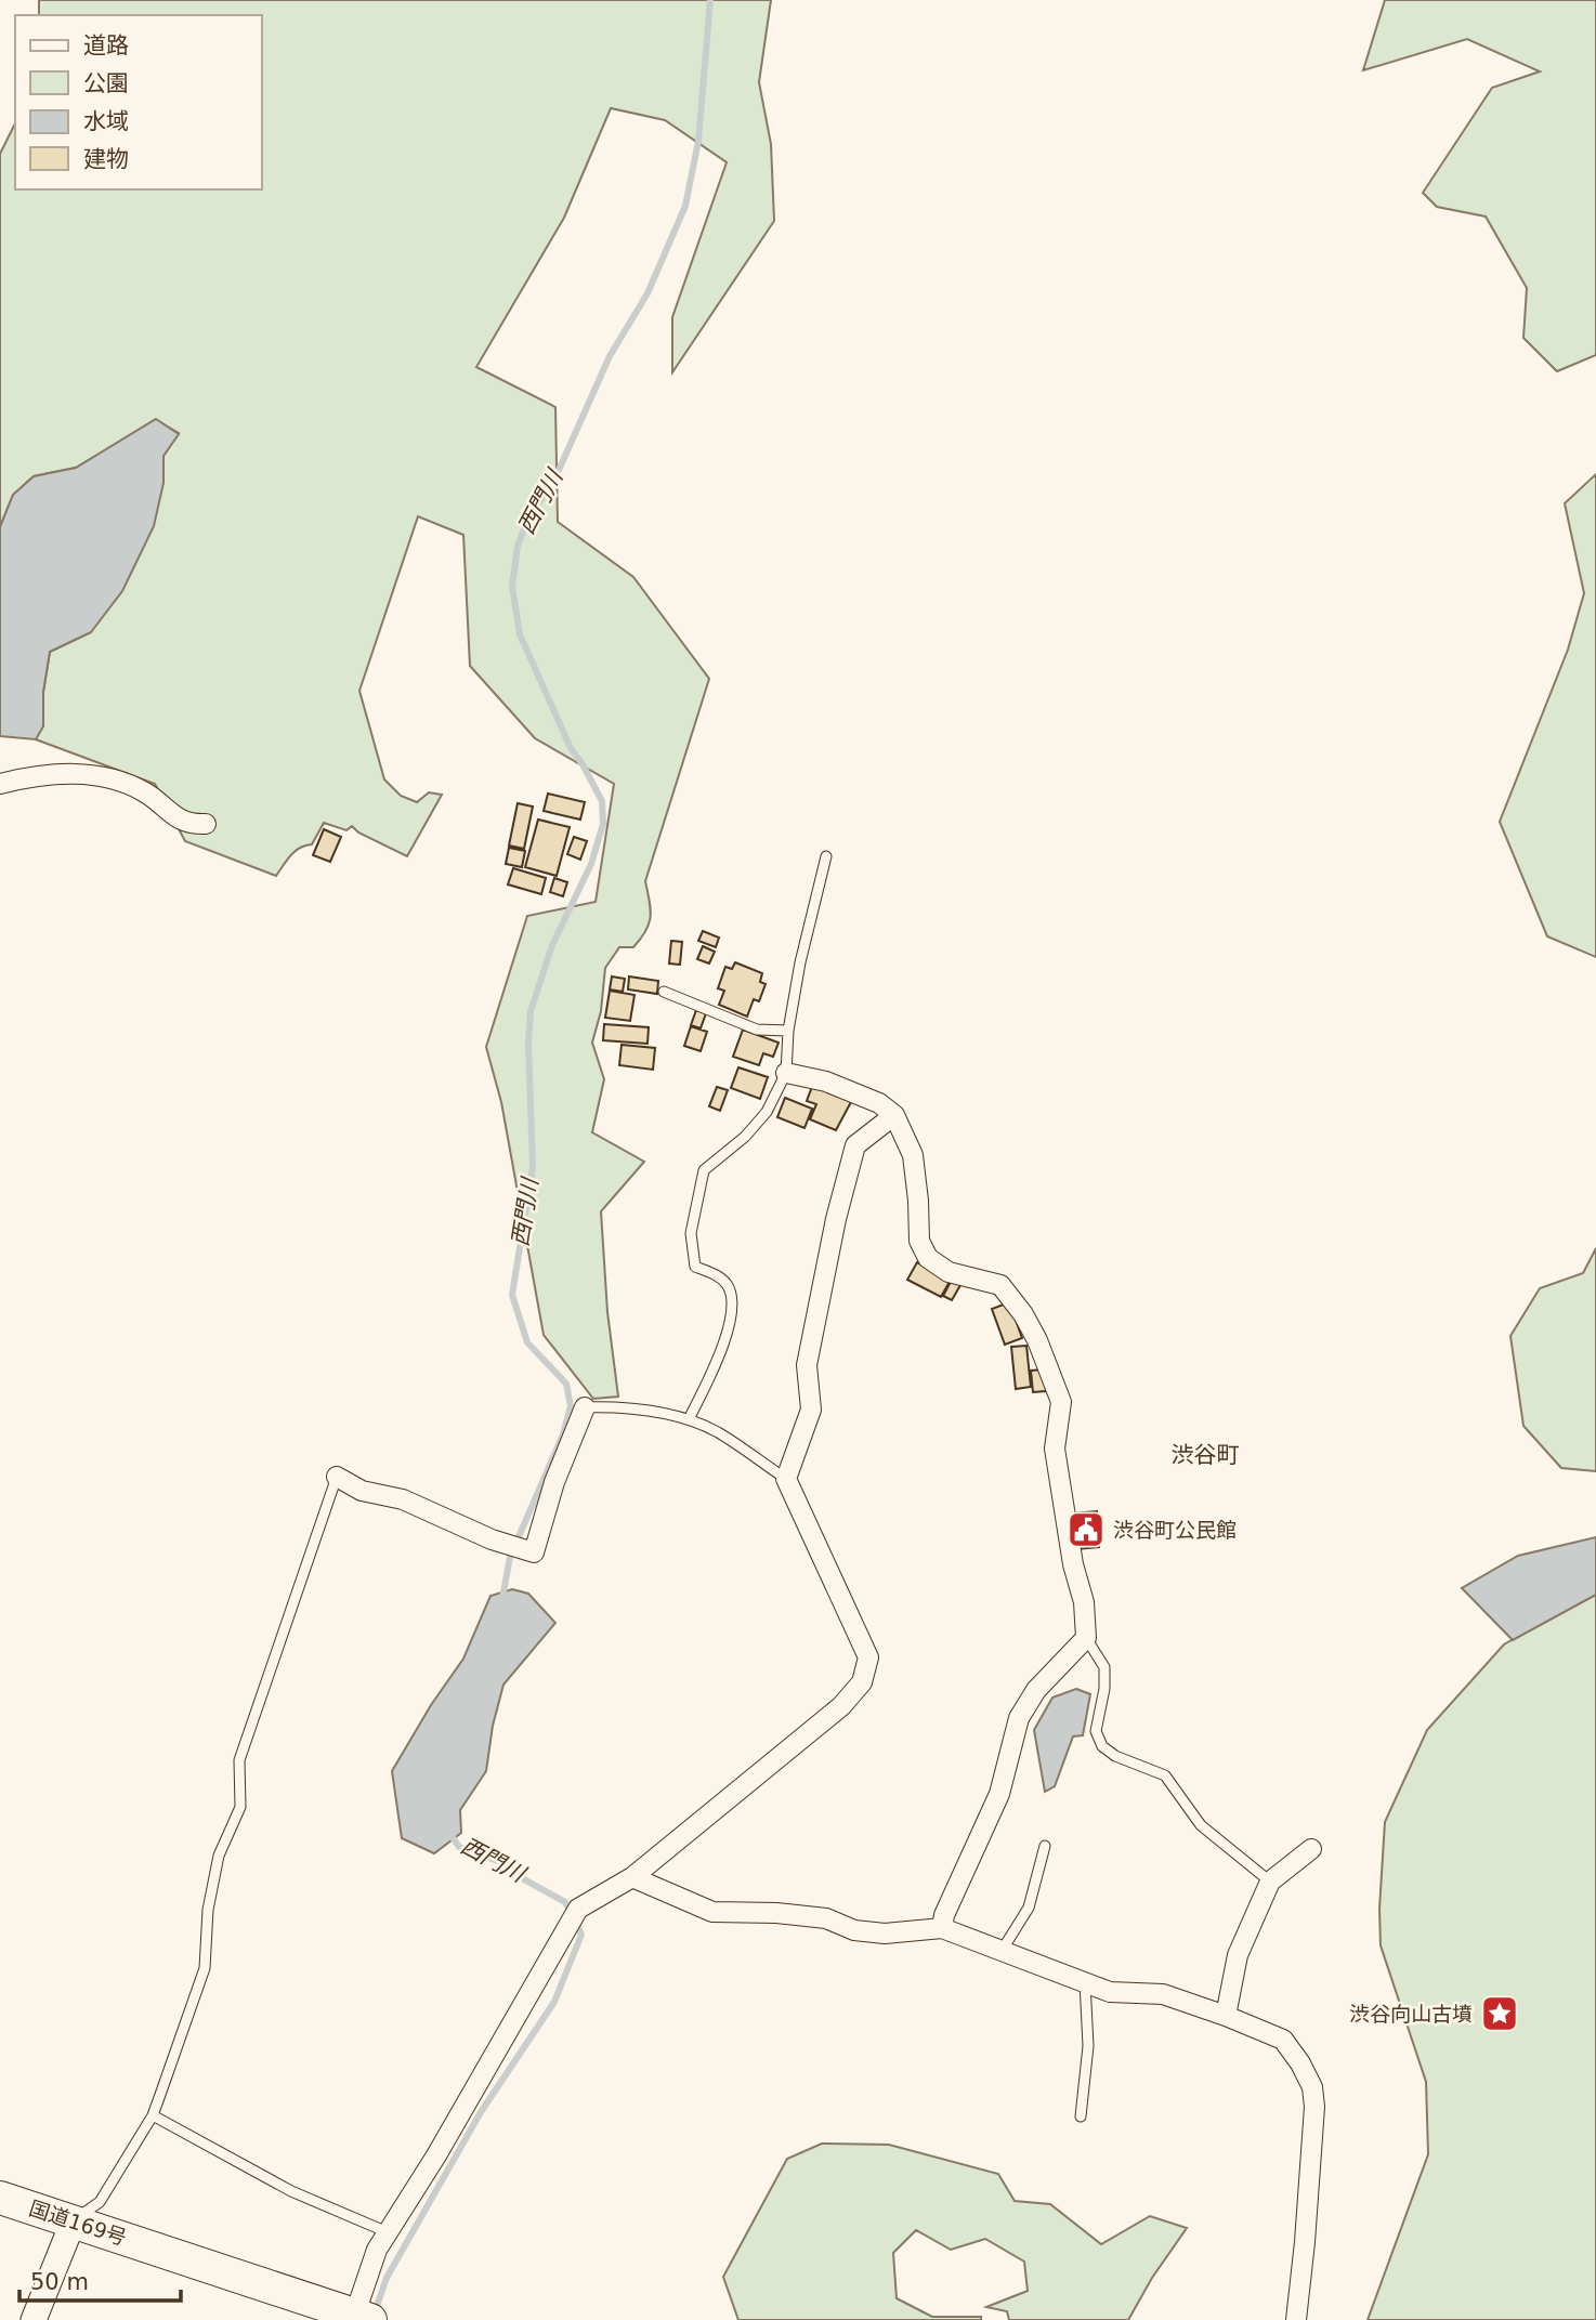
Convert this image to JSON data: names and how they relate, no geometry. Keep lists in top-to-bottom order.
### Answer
{
  "streets": {
    "highway": ["国道169号"]
  },
  "districts": ["渋谷町"],
  "water": ["西門川"],
  "places": {
    "public building": ["渋谷町公民館"],
    "place": ["渋谷向山古墳"]
  },
  "legend": [
    "道路",
    "公園",
    "水域",
    "建物"
  ],
  "scale_bar": "50 m"
}
